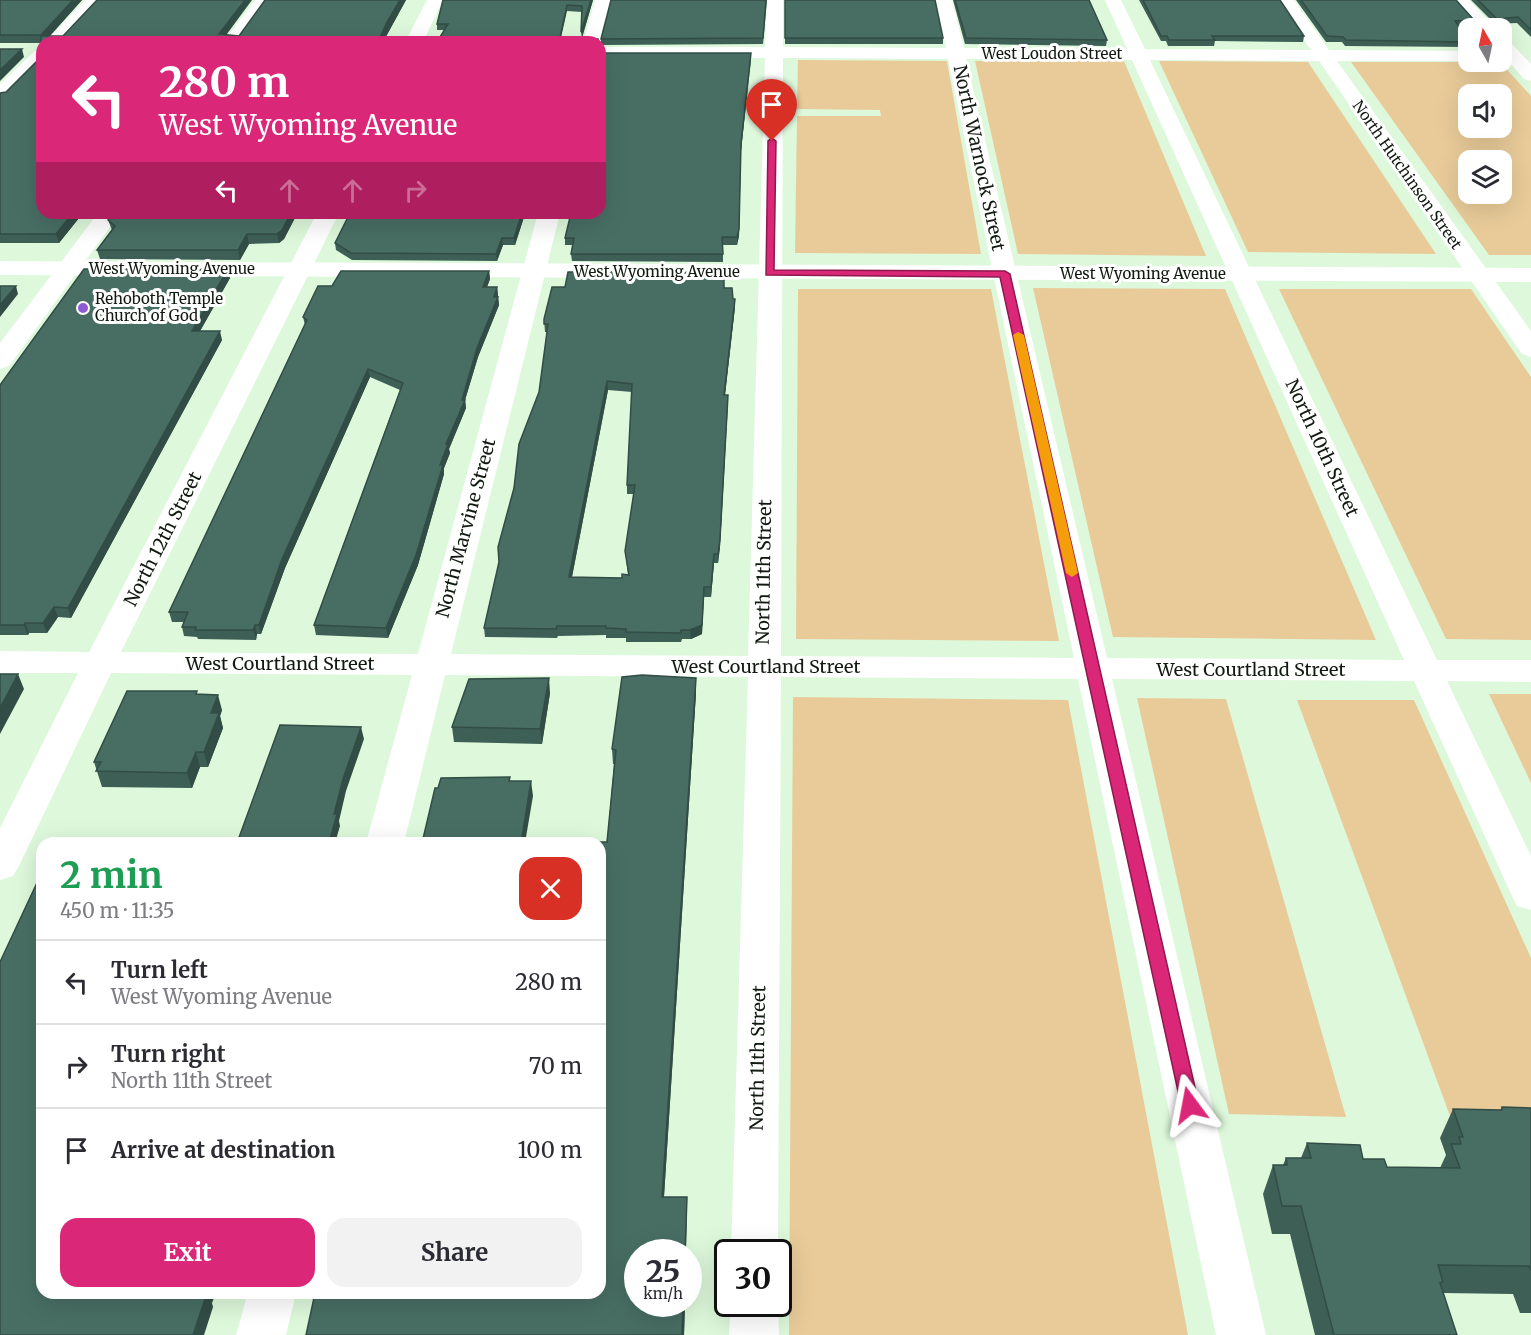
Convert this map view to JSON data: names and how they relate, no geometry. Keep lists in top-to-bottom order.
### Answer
{
  "streets": {
    "street": [
      "West Loudon Street",
      "North Warnock Street",
      "North Hutchinson Street",
      "West Wyoming Avenue",
      "North 10th Street",
      "North Marvine Street",
      "North 12th Street",
      "North 11th Street",
      "West Courtland Street"
    ]
  },
  "crossings": [
    ["West Loudon Street", "North Warnock Street"],
    ["West Loudon Street", "North Hutchinson Street"],
    ["West Loudon Street", "North 10th Street"],
    ["West Loudon Street", "North 11th Street"],
    ["North Warnock Street", "West Wyoming Avenue"],
    ["North Warnock Street", "West Courtland Street"],
    ["North Hutchinson Street", "West Wyoming Avenue"],
    ["West Wyoming Avenue", "North 10th Street"],
    ["West Wyoming Avenue", "North Marvine Street"],
    ["West Wyoming Avenue", "North 12th Street"],
    ["West Wyoming Avenue", "North 11th Street"],
    ["North 10th Street", "West Courtland Street"],
    ["North Marvine Street", "West Courtland Street"],
    ["North 12th Street", "West Courtland Street"],
    ["North 11th Street", "West Courtland Street"]
  ],
  "places": ["Rehoboth Temple Church of God"],
  "north": "top",
  "page": {
    "turn": ["280 m", "West Wyoming Avenue"],
    "heading": ["2 min", "450 m · 11:35"],
    "list": [
      {
        "name": "Turn left",
        "note": "West Wyoming Avenue",
        "value": "280 m"
      },
      {
        "name": "Turn right",
        "note": "North 11th Street",
        "value": "70 m"
      },
      {
        "name": "Arrive at destination",
        "value": "100 m"
      }
    ],
    "buttons": ["Exit", "Share"],
    "speed": "25 km/h",
    "limit": "30"
  }
}
